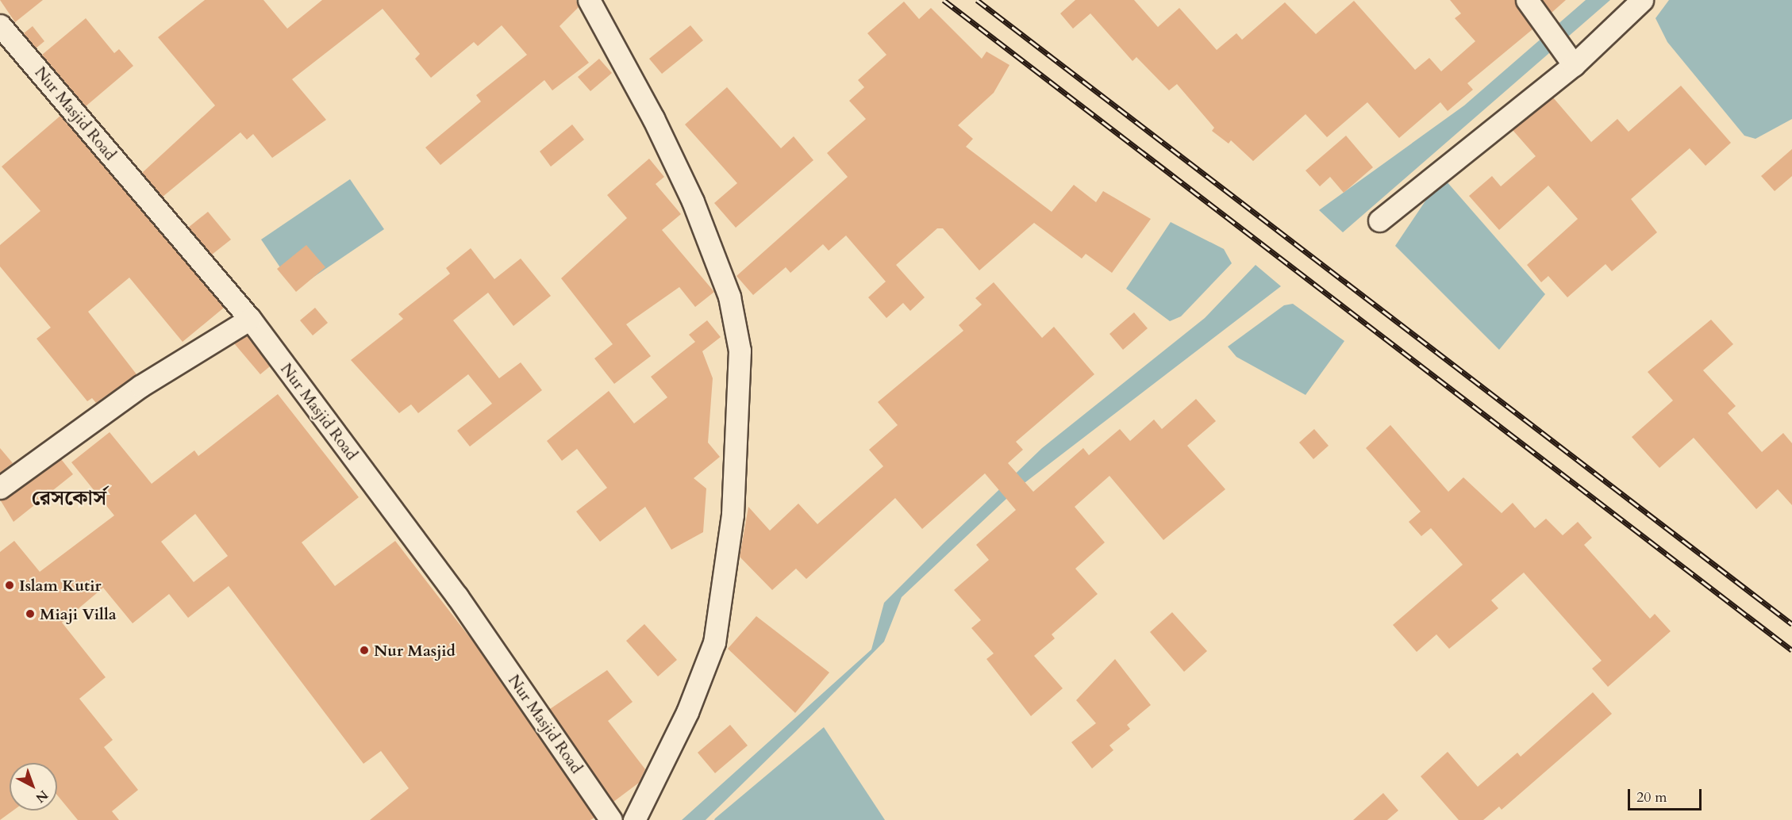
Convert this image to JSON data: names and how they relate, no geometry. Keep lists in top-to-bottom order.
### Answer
{
  "streets": {
    "street": ["Nur Masjid Road"]
  },
  "districts": ["রেসকোর্স"],
  "places": ["Islam Kutir", "Miaji Villa", "Nur Masjid"],
  "scale_bar": "20 m",
  "north": "bottom right"
}
